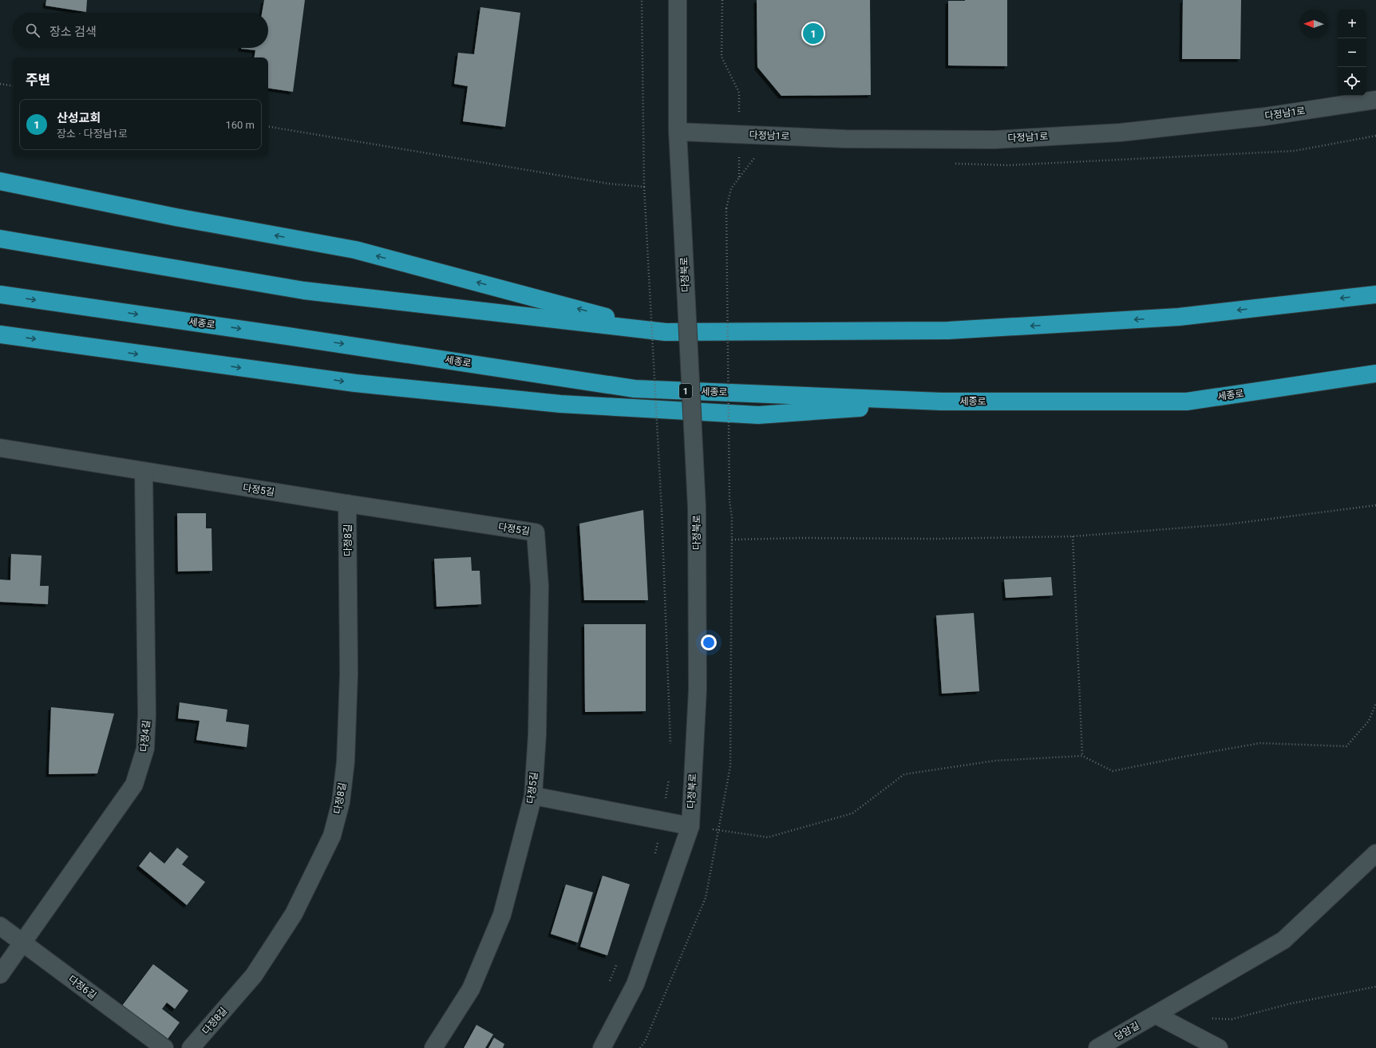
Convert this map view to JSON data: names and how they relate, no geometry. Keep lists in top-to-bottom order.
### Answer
{
  "streets": {
    "highway": ["세종로", "1"],
    "street": [
      "다정남1로",
      "다정북로",
      "다정5길",
      "다정8길",
      "다정4길",
      "다정6길",
      "당암길"
    ]
  },
  "crossings": [
    ["다정남1로", "다정북로"],
    ["다정5길", "다정8길"],
    ["다정5길", "다정4길"],
    ["다정4길", "다정6길"]
  ],
  "north": "left",
  "page": {
    "map_buttons": ["+", "−"],
    "search": "장소 검색",
    "pins": "1",
    "heading": "주변",
    "list": [
      {
        "mark": "1",
        "name": "산성교회",
        "note": "장소 · 다정남1로",
        "value": "160 m"
      }
    ]
  }
}
